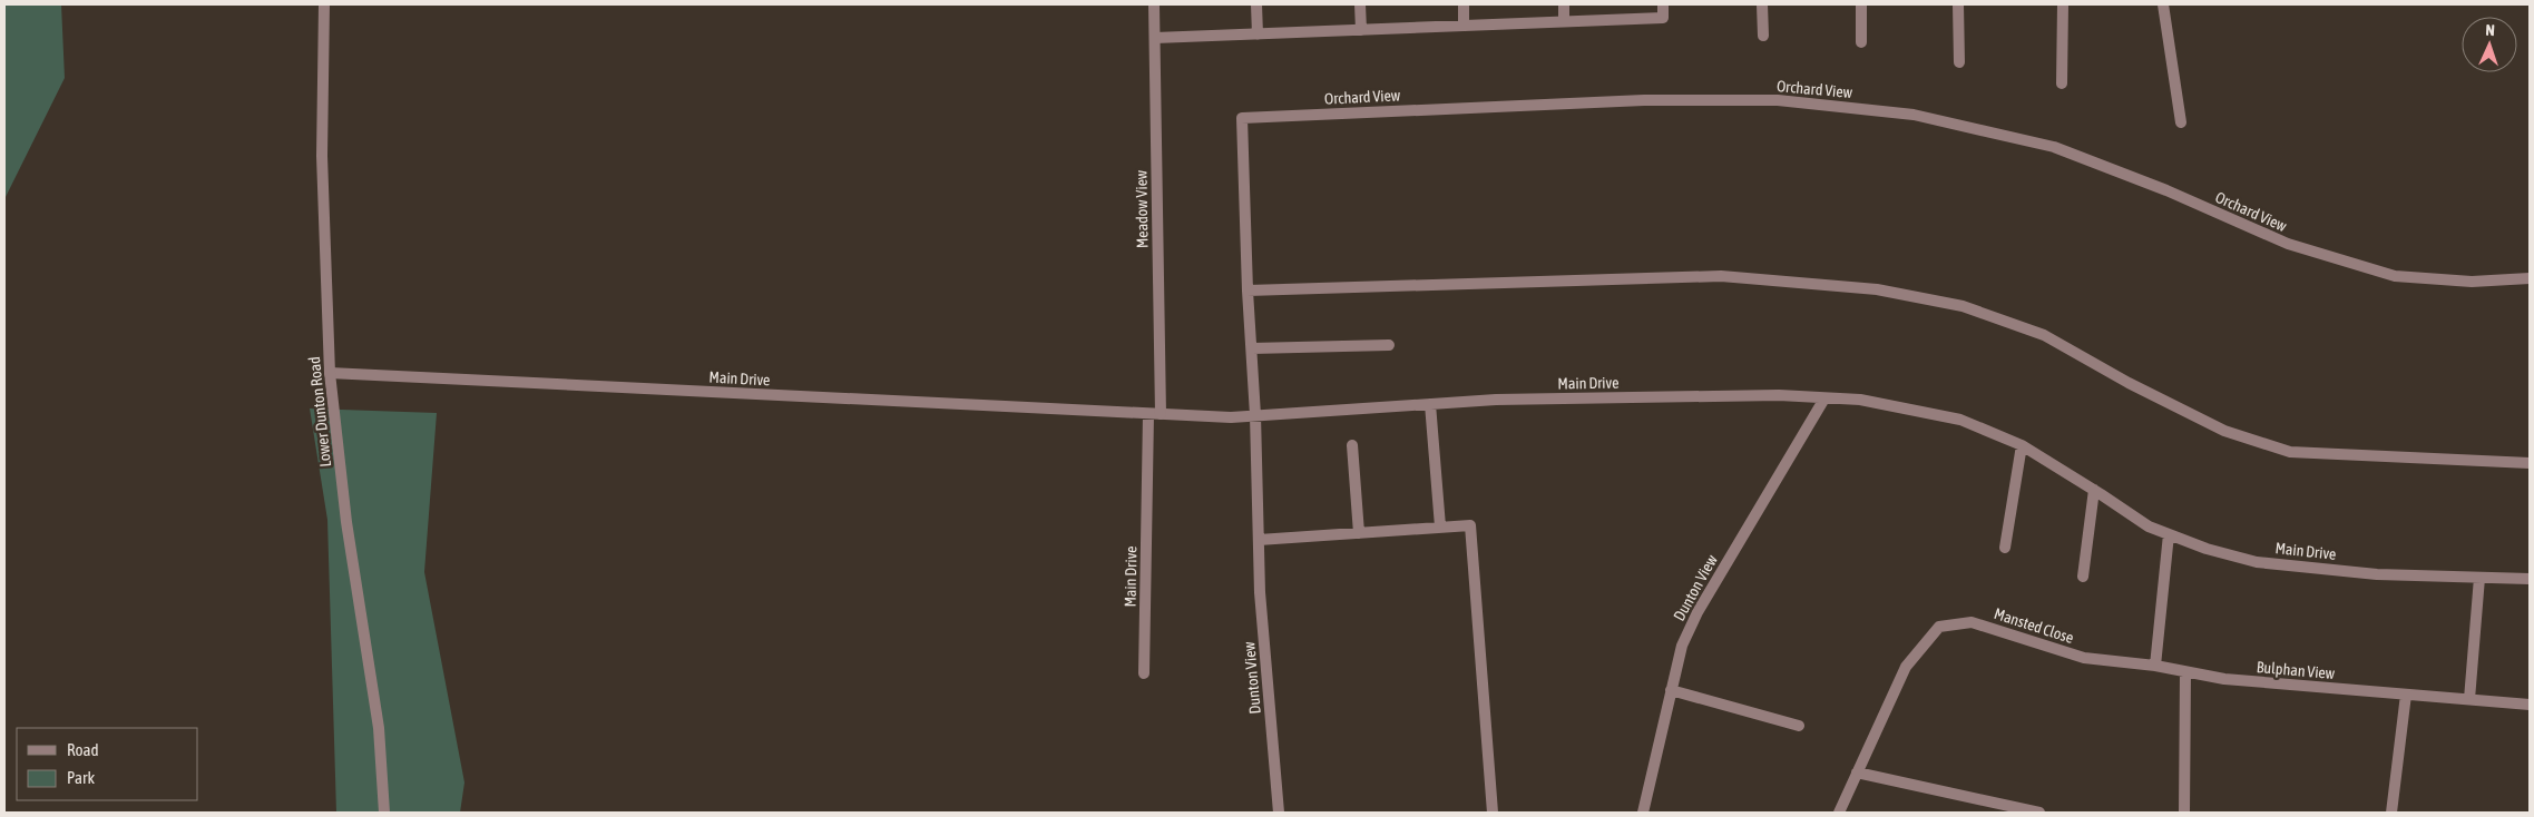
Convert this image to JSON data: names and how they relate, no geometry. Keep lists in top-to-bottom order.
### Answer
{
  "streets": {
    "street": [
      "Orchard View",
      "Meadow View",
      "Main Drive",
      "Lower Dunton Road",
      "Dunton View",
      "Mansted Close",
      "Bulphan View"
    ]
  },
  "crossings": [
    ["Orchard View", "Main Drive"],
    ["Orchard View", "Dunton View"],
    ["Meadow View", "Main Drive"],
    ["Main Drive", "Lower Dunton Road"],
    ["Main Drive", "Dunton View"],
    ["Mansted Close", "Bulphan View"]
  ],
  "legend": ["Road", "Park"],
  "north": "top"
}
